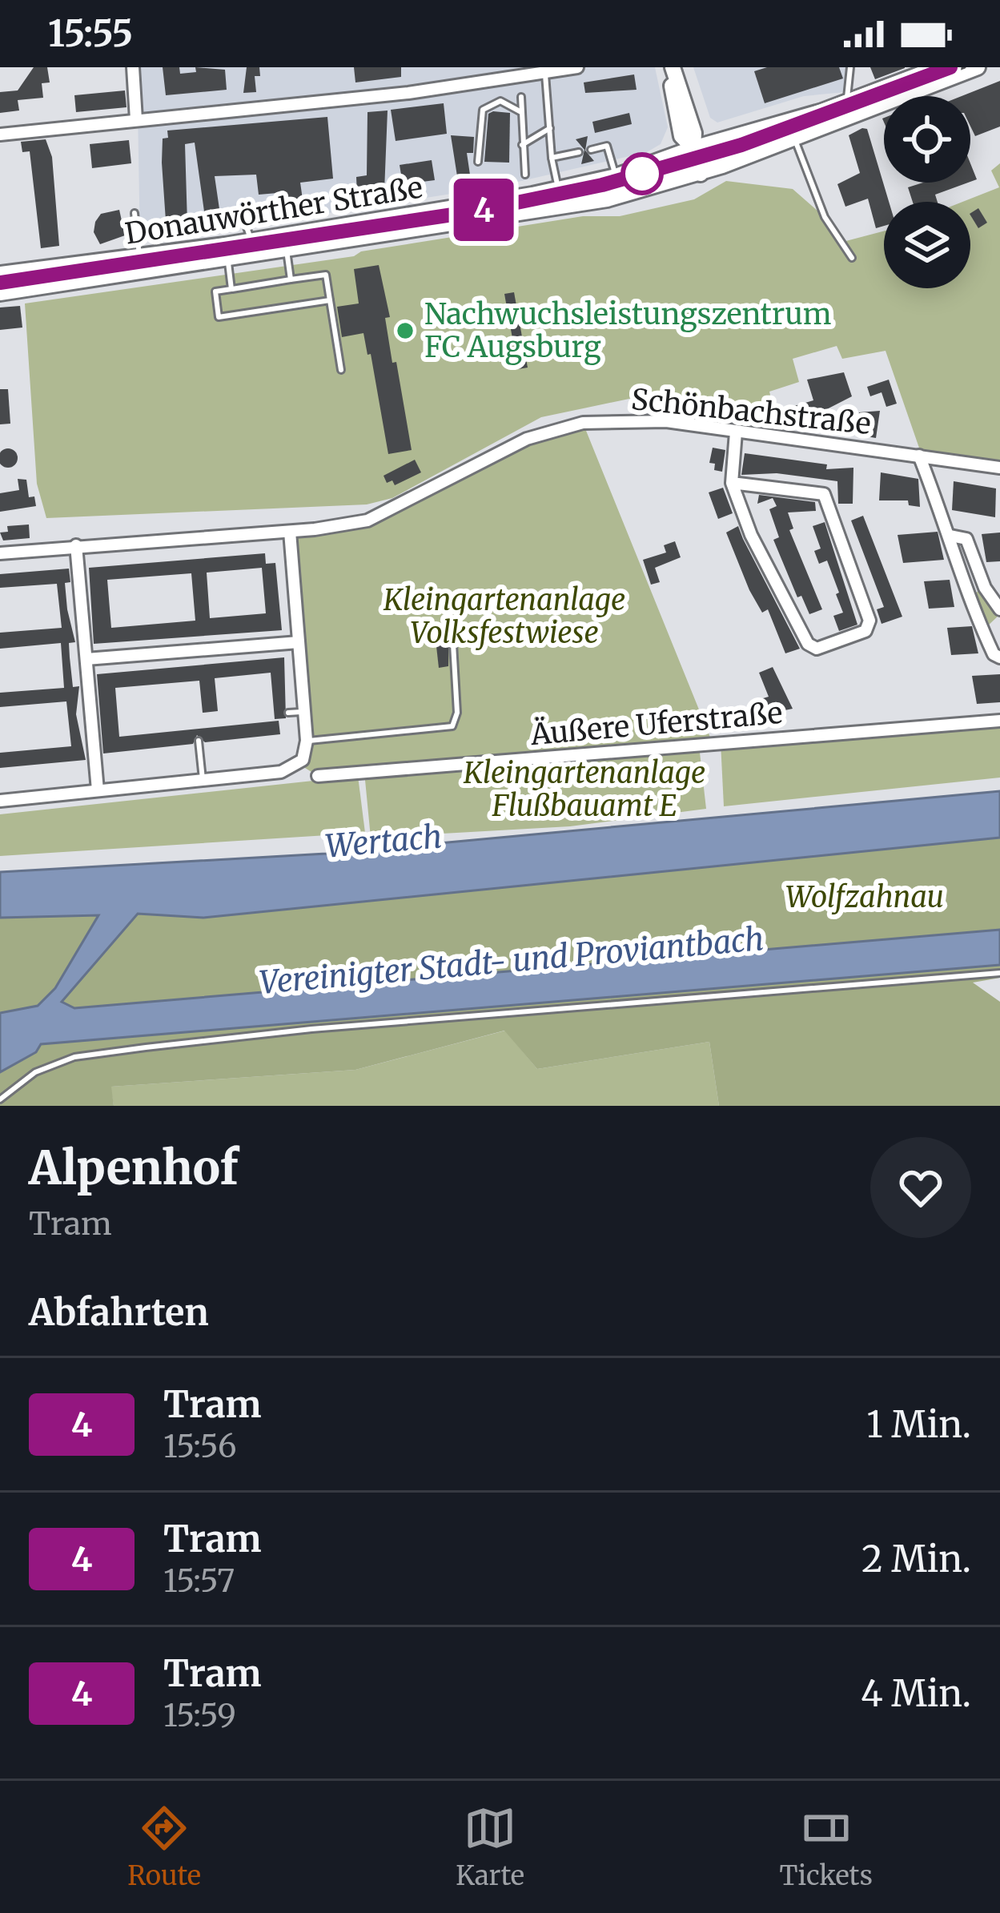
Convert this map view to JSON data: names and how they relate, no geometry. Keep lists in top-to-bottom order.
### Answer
{
  "streets": {
    "main road": ["Donauwörther Straße"],
    "street": ["Schönbachstraße", "Äußere Uferstraße"]
  },
  "water": ["Wertach", "Vereinigter Stadt- und Proviantbach"],
  "parks": ["Kleingartenanlage Volksfestwiese", "Kleingartenanlage Flußbauamt E", "Wolfzahnau"],
  "places": ["Nachwuchsleistungszentrum FC Augsburg"],
  "lines": ["tram line 4"],
  "page": {
    "status": "15:55",
    "on_map": "4",
    "heading": [
      ["Alpenhof", "Tram"],
      "Abfahrten"
    ],
    "list": [
      {
        "mark": "4",
        "name": "Tram",
        "note": "15:56",
        "value": "1 Min."
      },
      {
        "mark": "4",
        "name": "Tram",
        "note": "15:57",
        "value": "2 Min."
      },
      {
        "mark": "4",
        "name": "Tram",
        "note": "15:59",
        "value": "4 Min."
      }
    ],
    "tabs": ["Route", "Karte", "Tickets"]
  }
}
